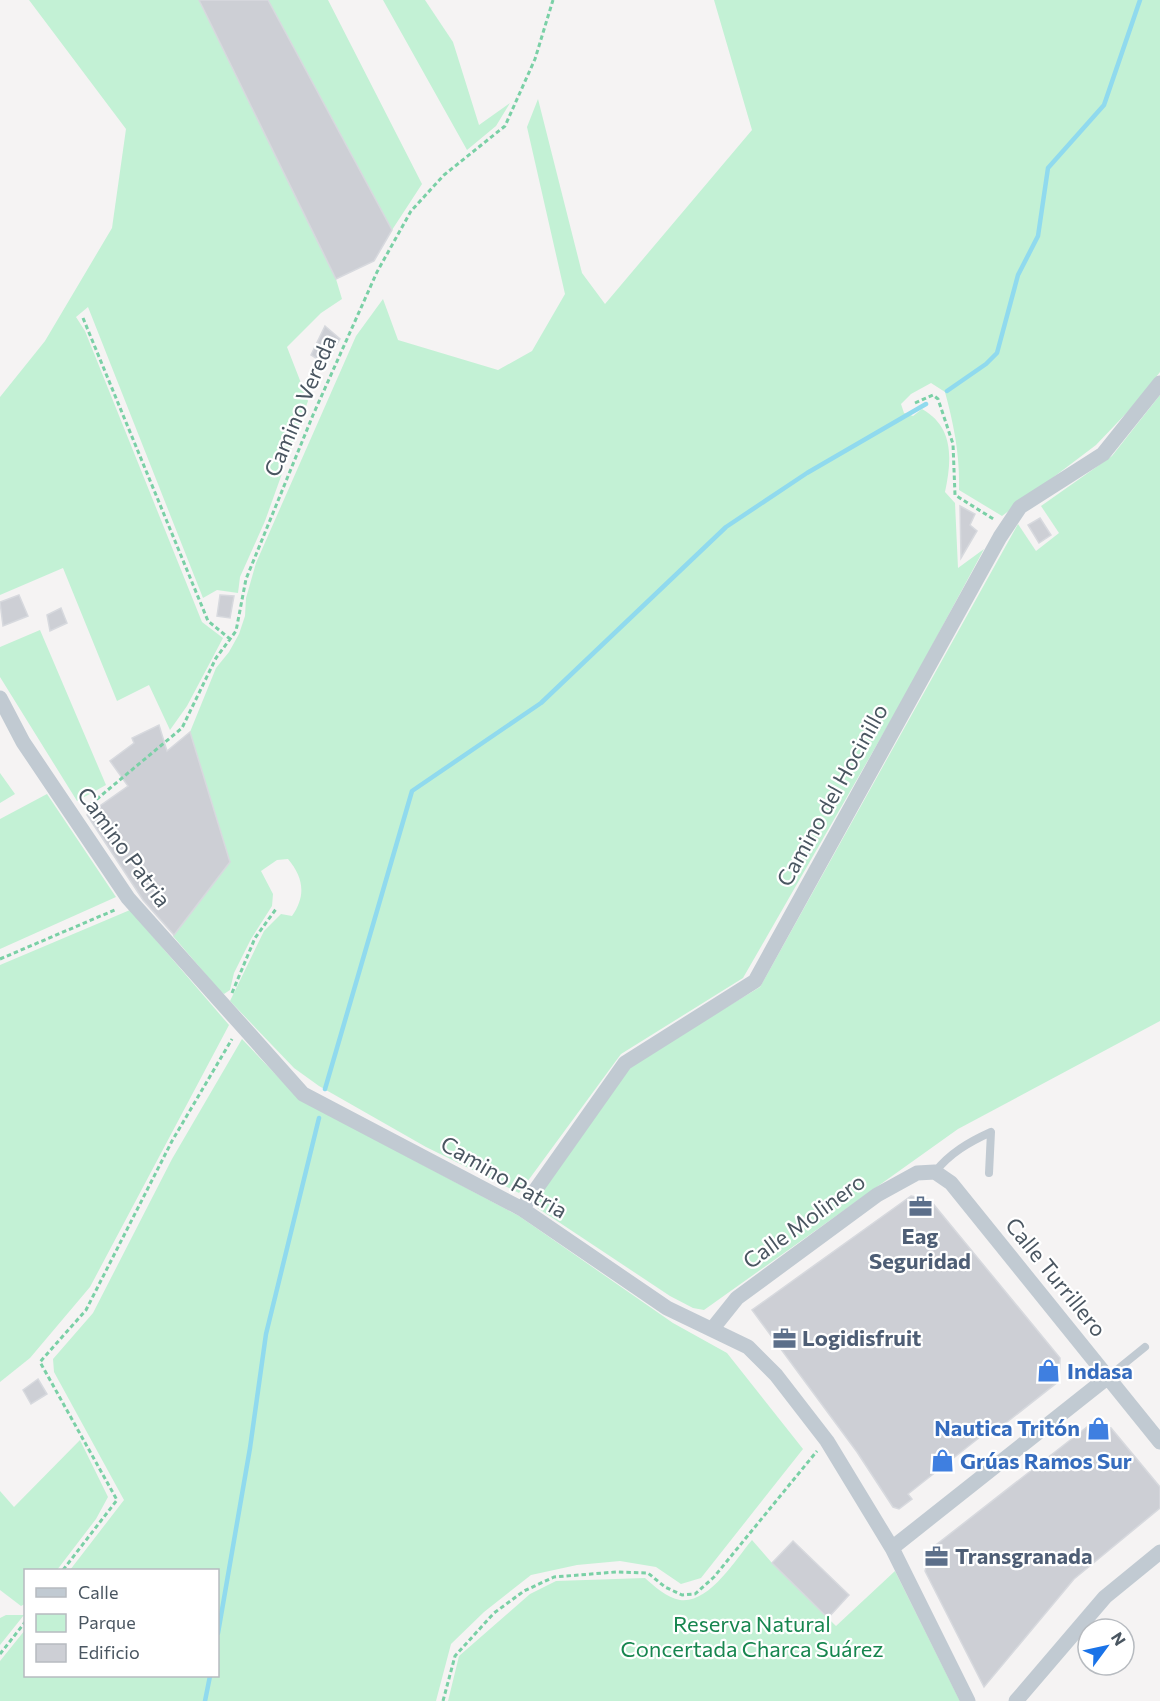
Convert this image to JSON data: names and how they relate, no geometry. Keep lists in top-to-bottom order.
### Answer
{
  "streets": {
    "street": [
      "Camino del Hocinillo",
      "Camino Patria",
      "Calle Molinero",
      "Calle Turrillero"
    ],
    "path": ["Camino Vereda"]
  },
  "crossings": [
    ["Camino Vereda", "Camino Patria"],
    ["Camino del Hocinillo", "Camino Patria"],
    ["Camino Patria", "Calle Molinero"],
    ["Calle Molinero", "Calle Turrillero"]
  ],
  "parks": ["Reserva Natural Concertada Charca Suárez"],
  "places": {
    "office": ["Eag Seguridad", "Logidisfruit", "Transgranada"],
    "shop": ["Indasa", "Nautica Tritón", "Grúas Ramos Sur"]
  },
  "legend": ["Calle", "Parque", "Edificio"],
  "north": "top right"
}
